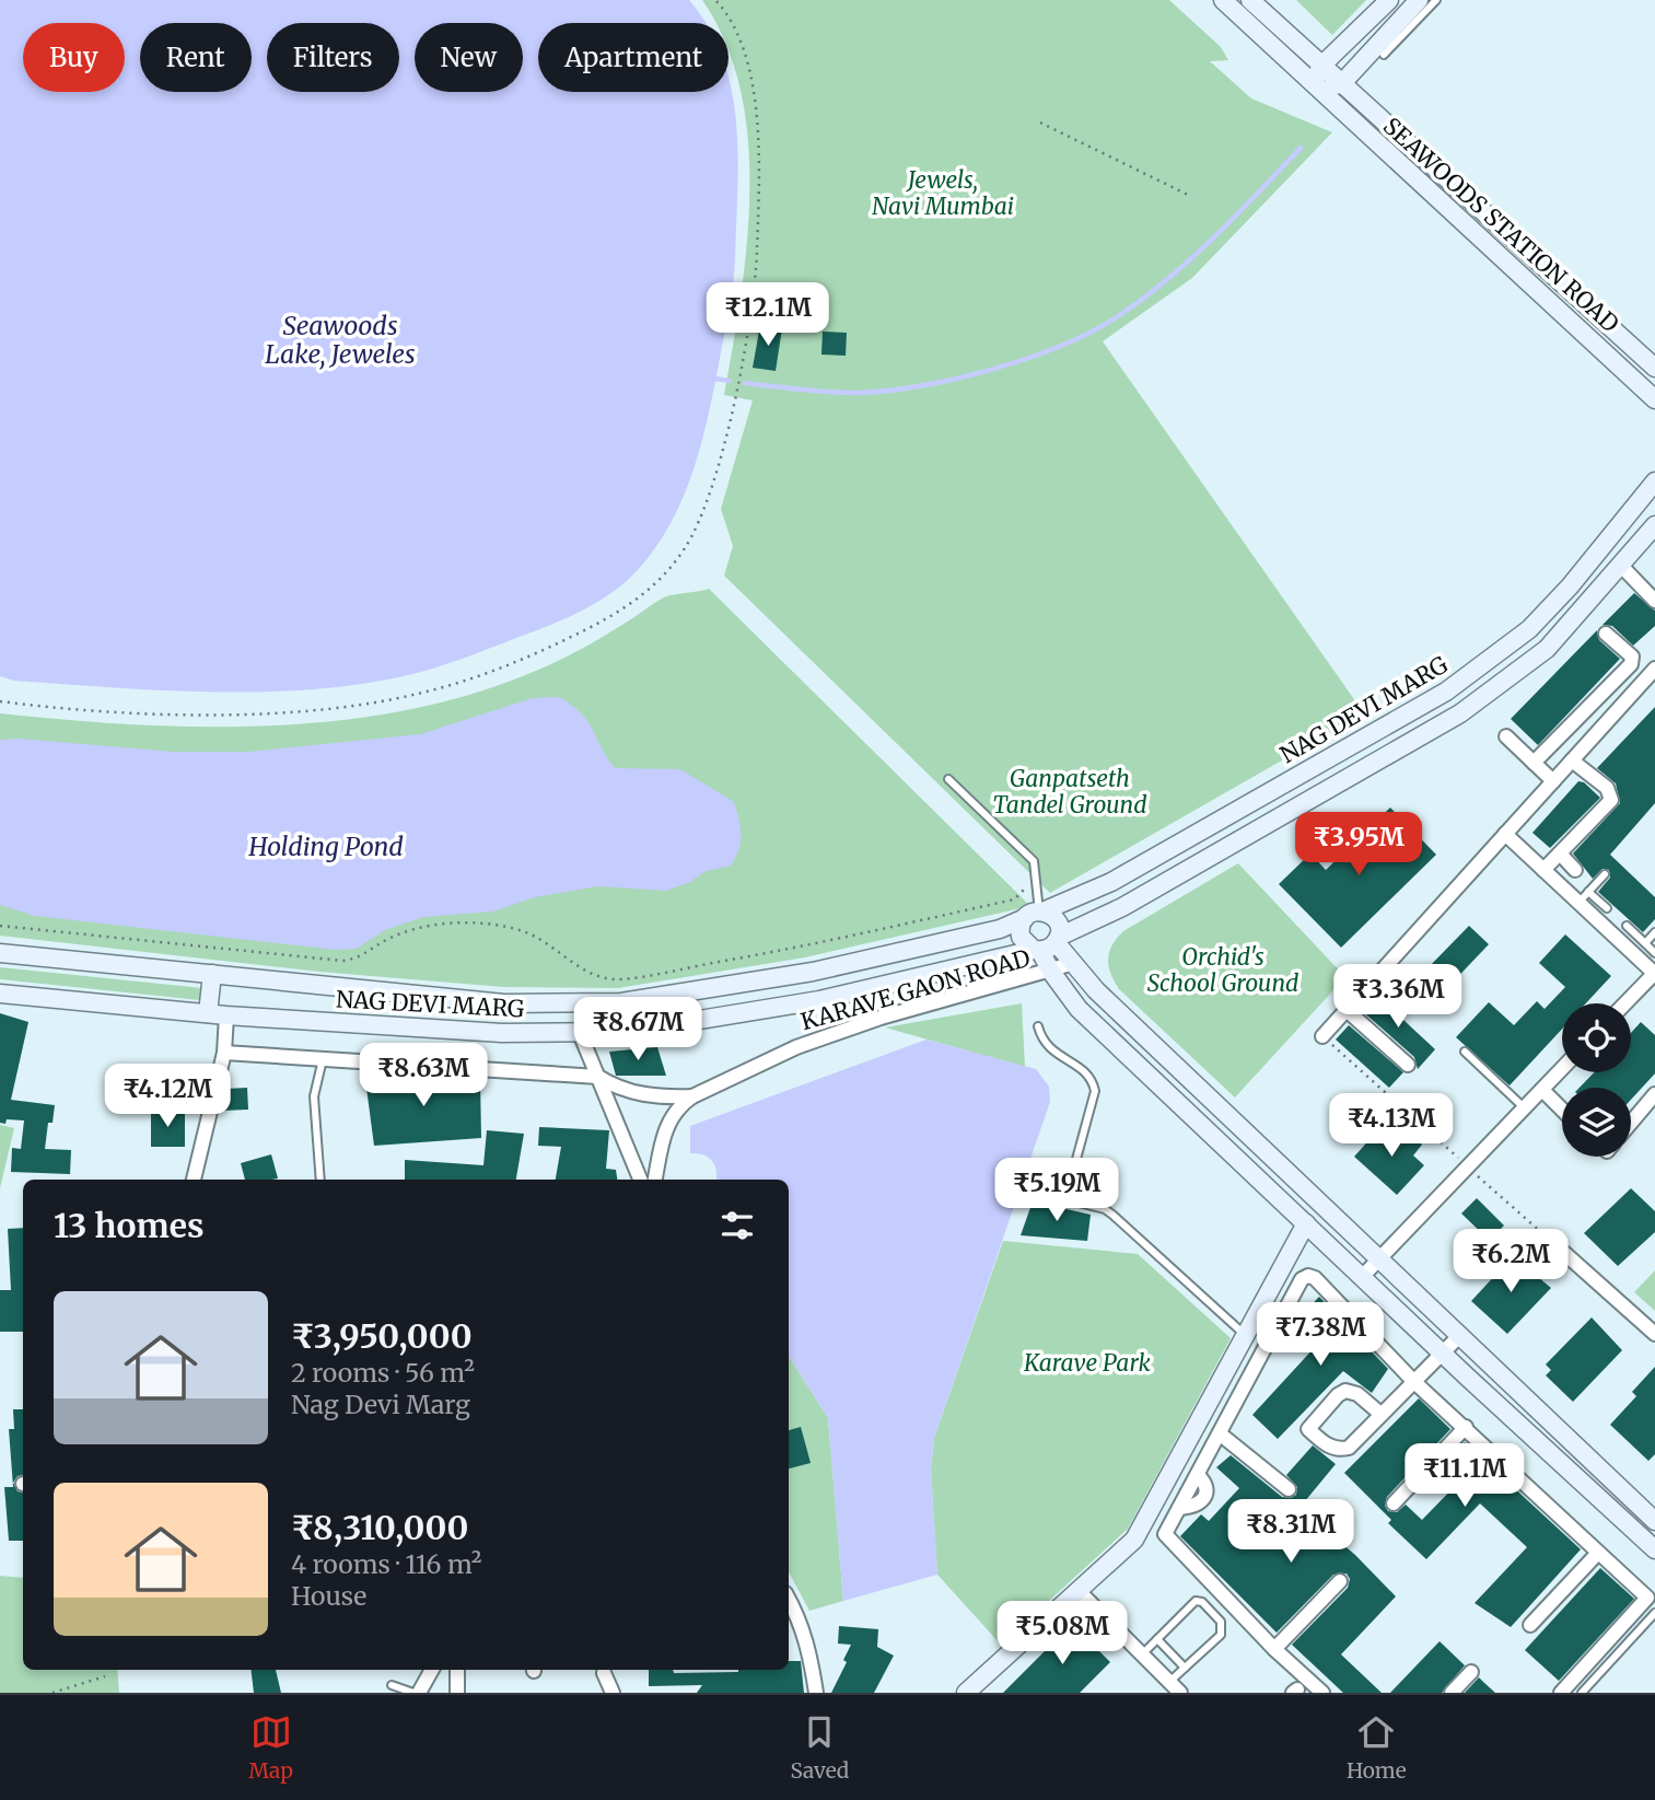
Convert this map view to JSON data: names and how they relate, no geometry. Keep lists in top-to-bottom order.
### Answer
{
  "streets": {
    "main road": ["SEAWOODS STATION ROAD", "NAG DEVI MARG"],
    "street": ["KARAVE GAON ROAD"]
  },
  "water": ["Seawoods Lake, Jeweles", "Holding Pond"],
  "parks": [
    "Jewels, Navi Mumbai",
    "Ganpatseth Tandel Ground",
    "Orchid's School Ground",
    "Karave Park"
  ],
  "page": {
    "chip": [
      "Buy",
      "Rent",
      "Filters",
      "New",
      "Apartment"
    ],
    "price": [
      "₹12.1M",
      "₹3.95M",
      "₹3.36M",
      "₹8.67M",
      "₹8.63M",
      "₹4.12M",
      "₹4.13M",
      "₹5.19M",
      "₹6.2M",
      "₹7.38M",
      "₹11.1M",
      "₹8.31M",
      "₹5.08M"
    ],
    "heading": "13 homes",
    "list": [
      {
        "name": "₹3,950,000",
        "note": "2 rooms · 56 m² · Nag Devi Marg"
      },
      {
        "name": "₹8,310,000",
        "note": "4 rooms · 116 m² · House"
      }
    ],
    "tabs": ["Map", "Saved", "Home"]
  }
}
